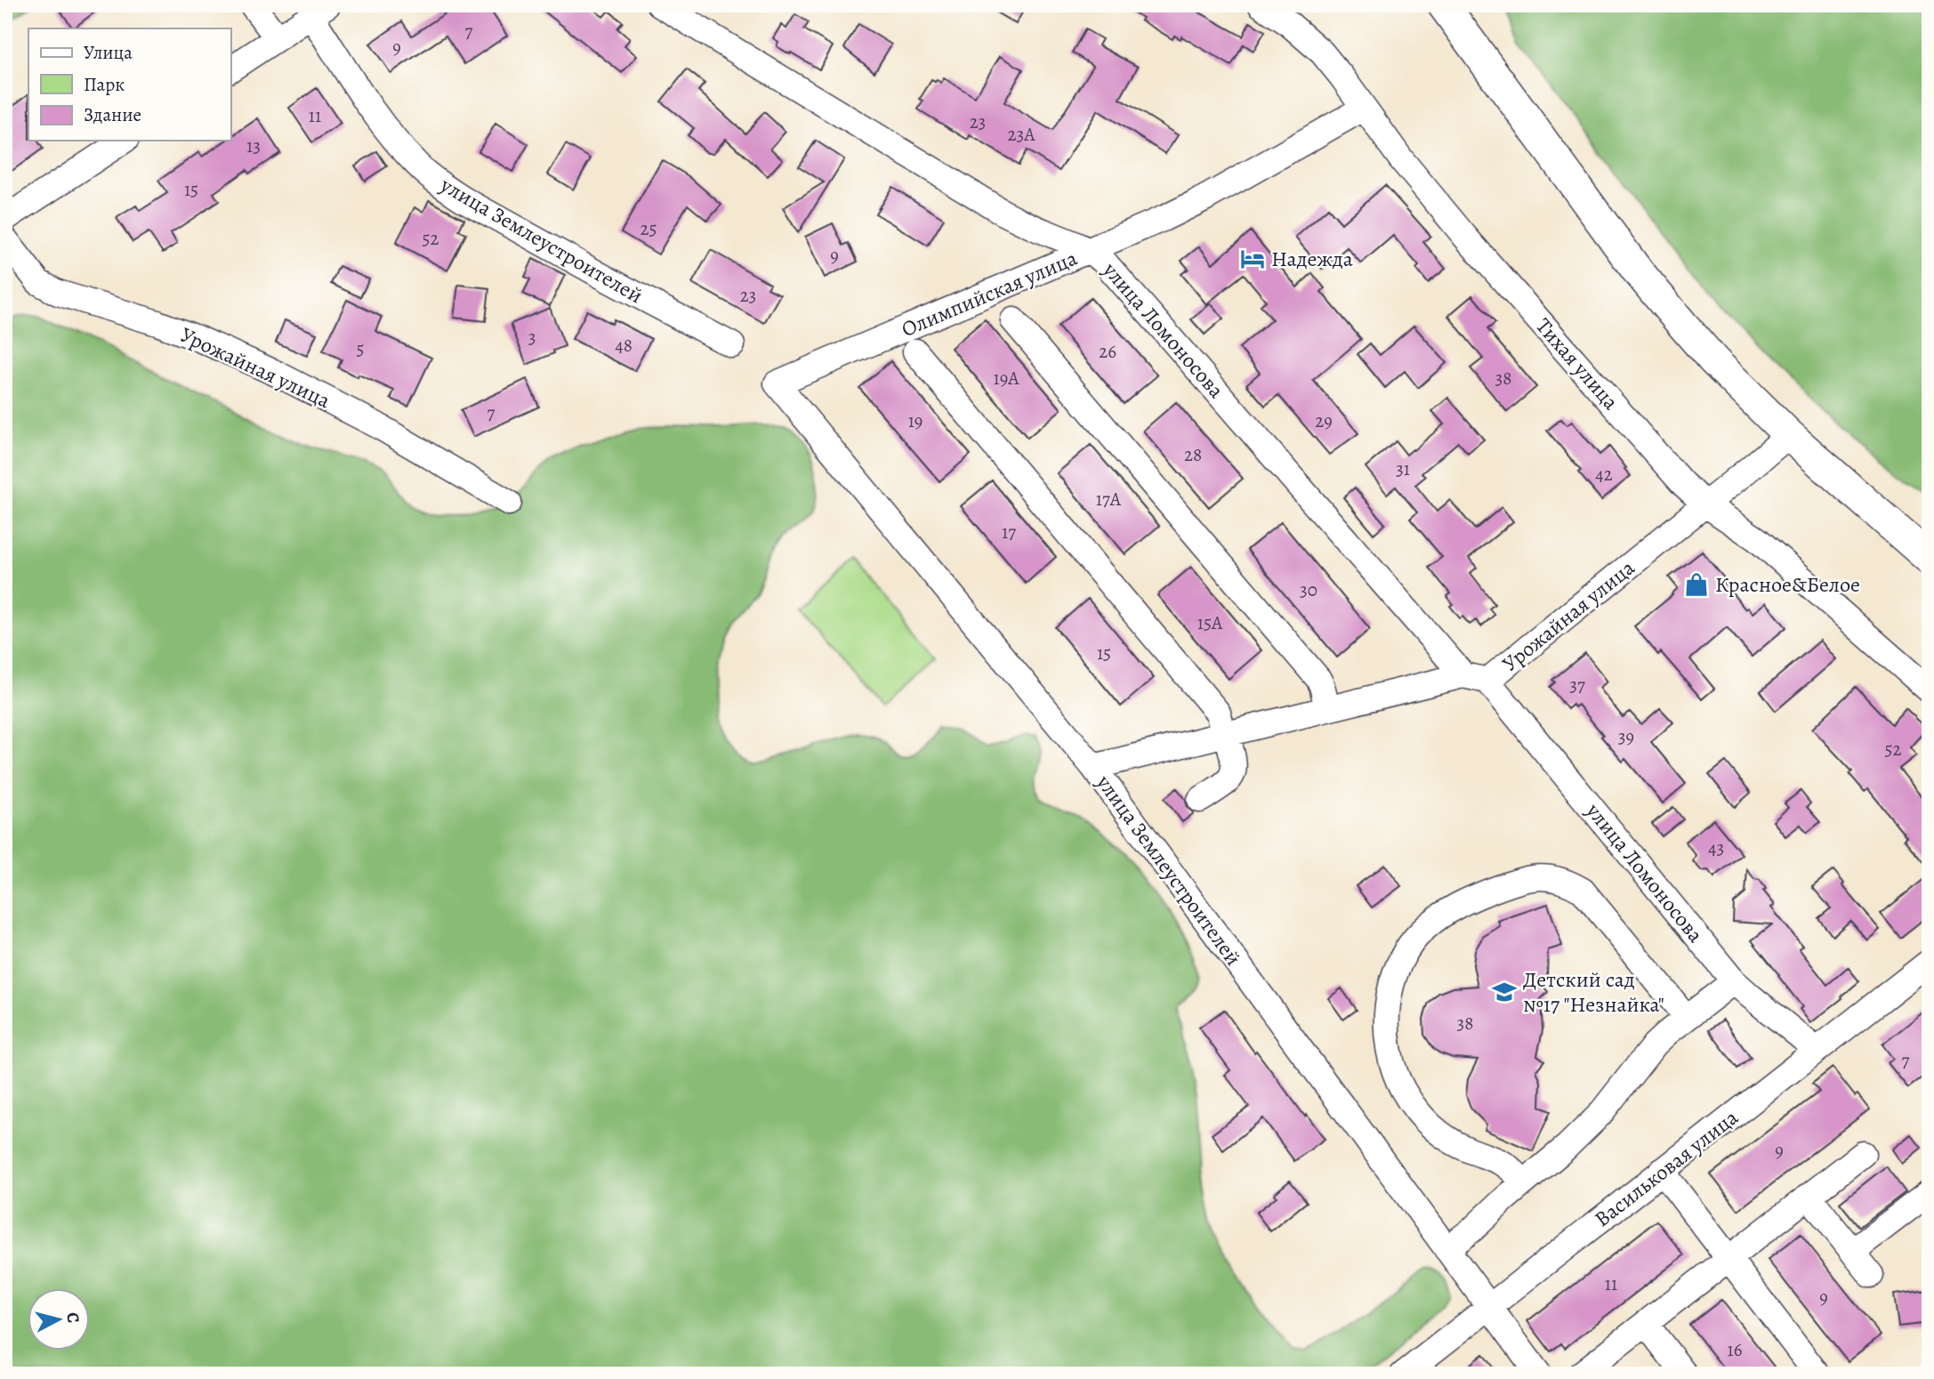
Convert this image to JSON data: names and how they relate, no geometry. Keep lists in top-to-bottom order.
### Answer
{
  "streets": {
    "street": [
      "улица Землеустроителей",
      "Олимпийская улица",
      "улица Ломоносова",
      "Тихая улица",
      "Урожайная улица",
      "Васильковая улица"
    ]
  },
  "crossings": [
    ["улица Землеустроителей", "Олимпийская улица"],
    ["улица Землеустроителей", "Урожайная улица"],
    ["улица Землеустроителей", "Васильковая улица"],
    ["Олимпийская улица", "улица Ломоносова"],
    ["Олимпийская улица", "Тихая улица"],
    ["улица Ломоносова", "Урожайная улица"],
    ["улица Ломоносова", "Васильковая улица"],
    ["Тихая улица", "Урожайная улица"]
  ],
  "places": {
    "hotel": ["Надежда"],
    "shop": ["Красное&Белое"],
    "school or university": ["Детский сад №17 \"Незнайка\""]
  },
  "house_numbers": [
    "7",
    "9",
    "11",
    "23",
    "23А",
    "13",
    "15",
    "25",
    "52",
    "9",
    "23",
    "3",
    "48",
    "5",
    "26",
    "19А",
    "38",
    "7",
    "19",
    "29",
    "28",
    "31",
    "42",
    "17А",
    "17",
    "30",
    "15А",
    "15",
    "37",
    "39",
    "52",
    "43",
    "38",
    "7",
    "9",
    "11",
    "9",
    "16"
  ],
  "legend": ["Улица", "Парк", "Здание"],
  "north": "right"
}
